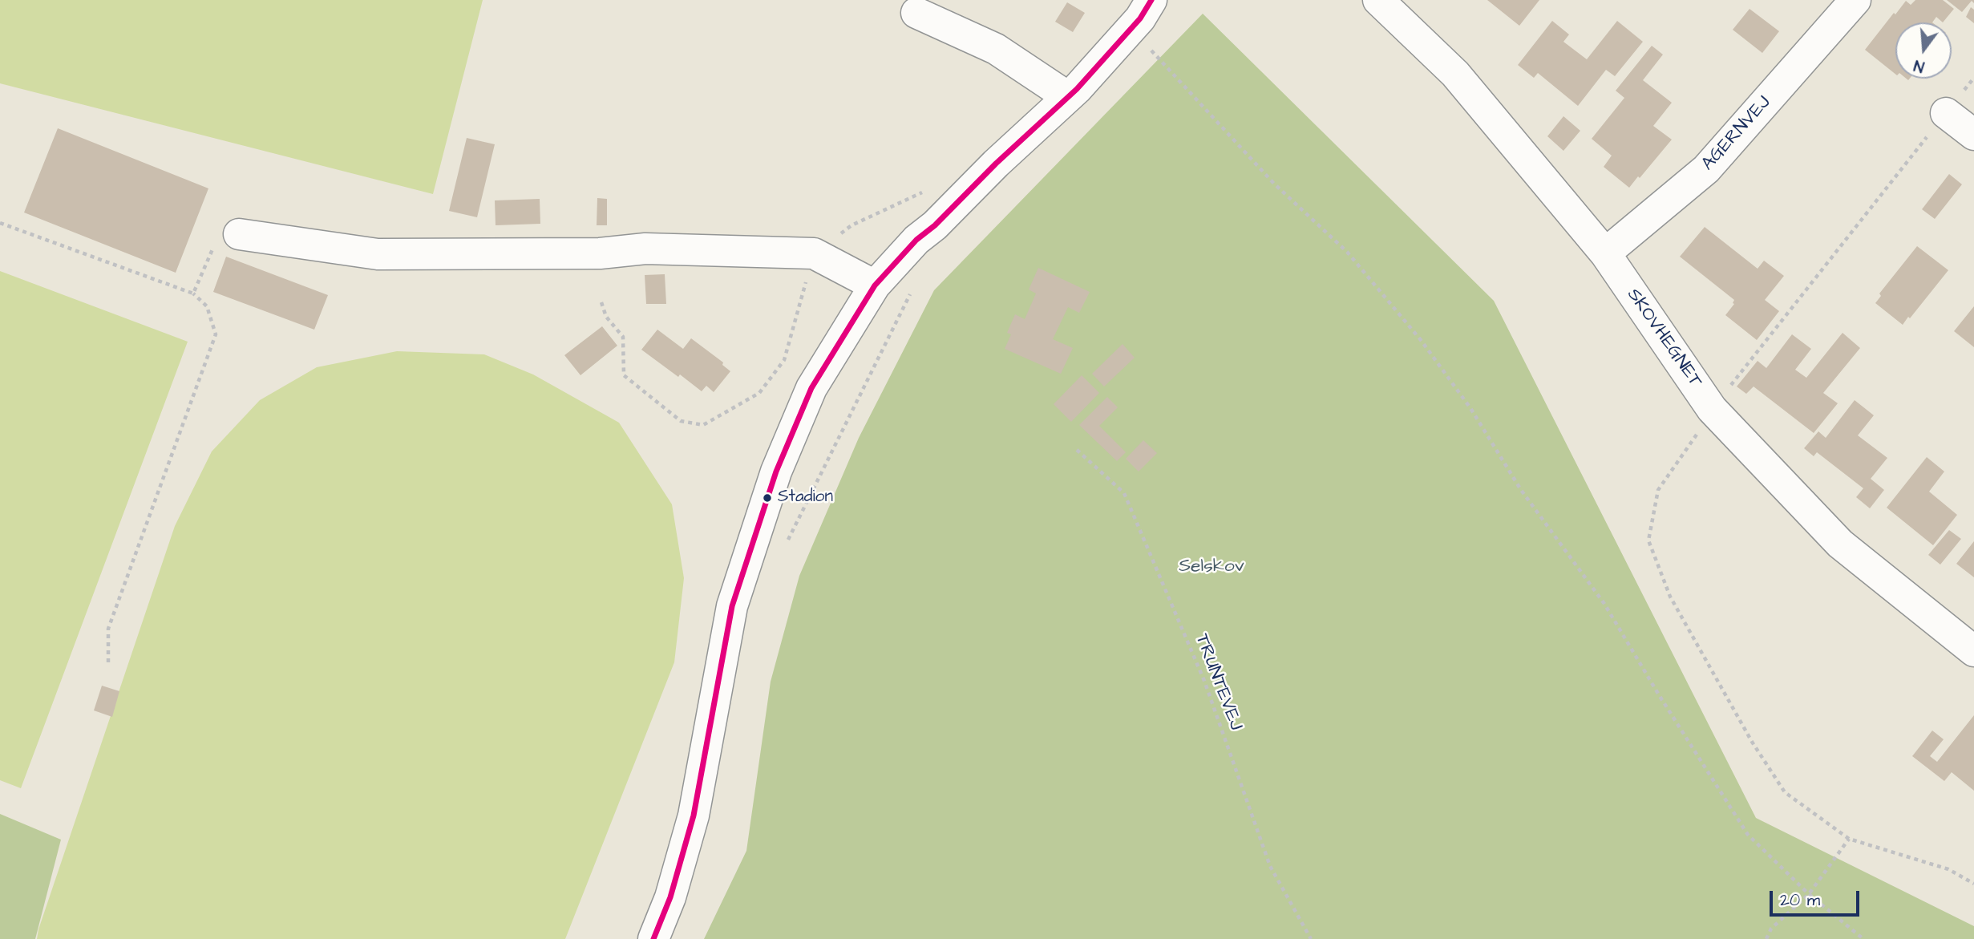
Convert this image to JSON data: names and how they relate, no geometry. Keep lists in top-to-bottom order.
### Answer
{
  "streets": {
    "street": ["AGERNVEJ", "SKOVHEGNET"],
    "path": ["TRUNTEVEJ"]
  },
  "crossings": [
    ["AGERNVEJ", "SKOVHEGNET"]
  ],
  "parks": ["Selskov"],
  "places": ["Stadion"],
  "scale_bar": "20 m",
  "north": "bottom"
}
